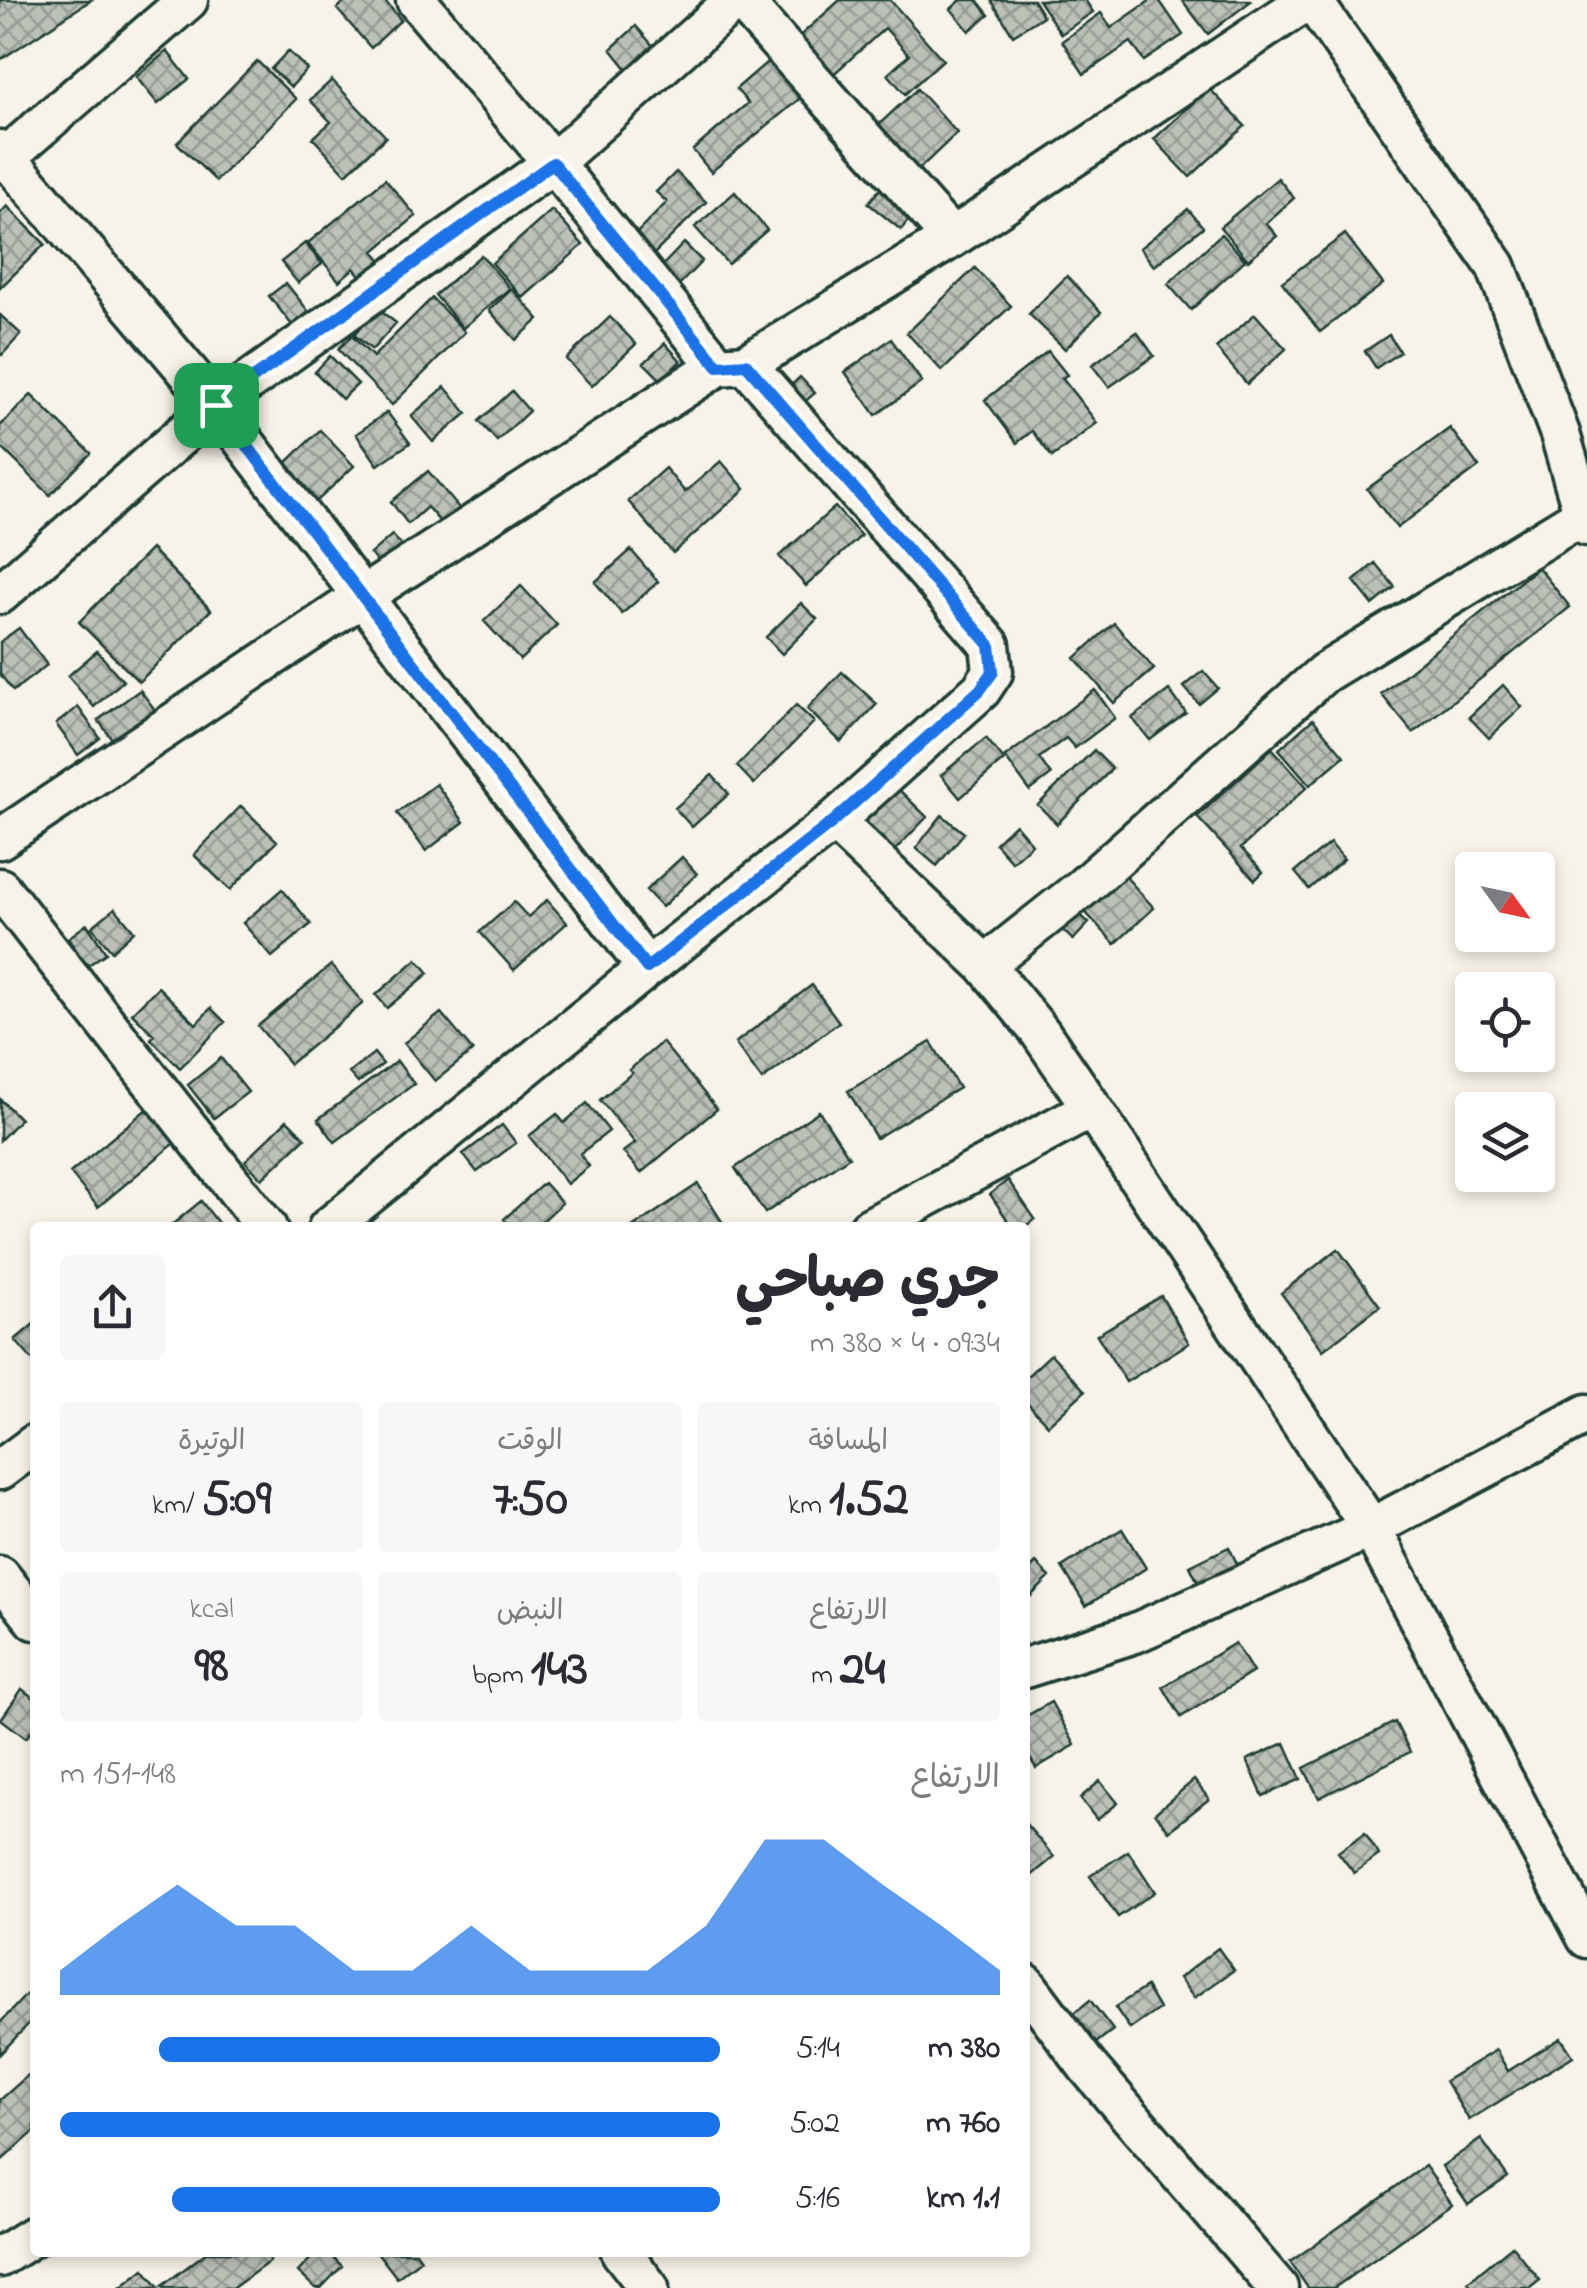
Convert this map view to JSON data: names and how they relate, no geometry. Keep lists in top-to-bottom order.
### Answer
{
  "north": "bottom right",
  "page": {
    "heading": ["جري صباحي", "09:34 · 4 × 380 m"],
    "stats": [
      ["المسافة", "1.52 km"],
      ["الوقت", "7:50"],
      ["الوتيرة", "5:09 /km"],
      ["الارتفاع", "24 m"],
      ["النبض", "143 bpm"],
      ["kcal", "98"]
    ],
    "chart": ["الارتفاع", "148–151 m"],
    "list": [
      {
        "name": "380 m",
        "note": "5:14"
      },
      {
        "name": "760 m",
        "note": "5:02"
      },
      {
        "name": "1.1 km",
        "note": "5:16"
      }
    ]
  }
}
